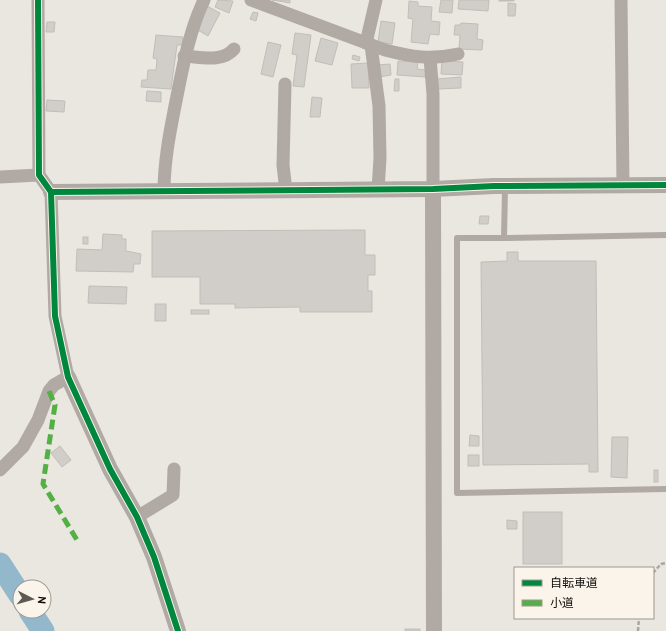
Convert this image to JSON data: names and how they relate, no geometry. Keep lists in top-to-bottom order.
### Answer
{
  "legend": ["自転車道", "小道"],
  "north": "right"
}
